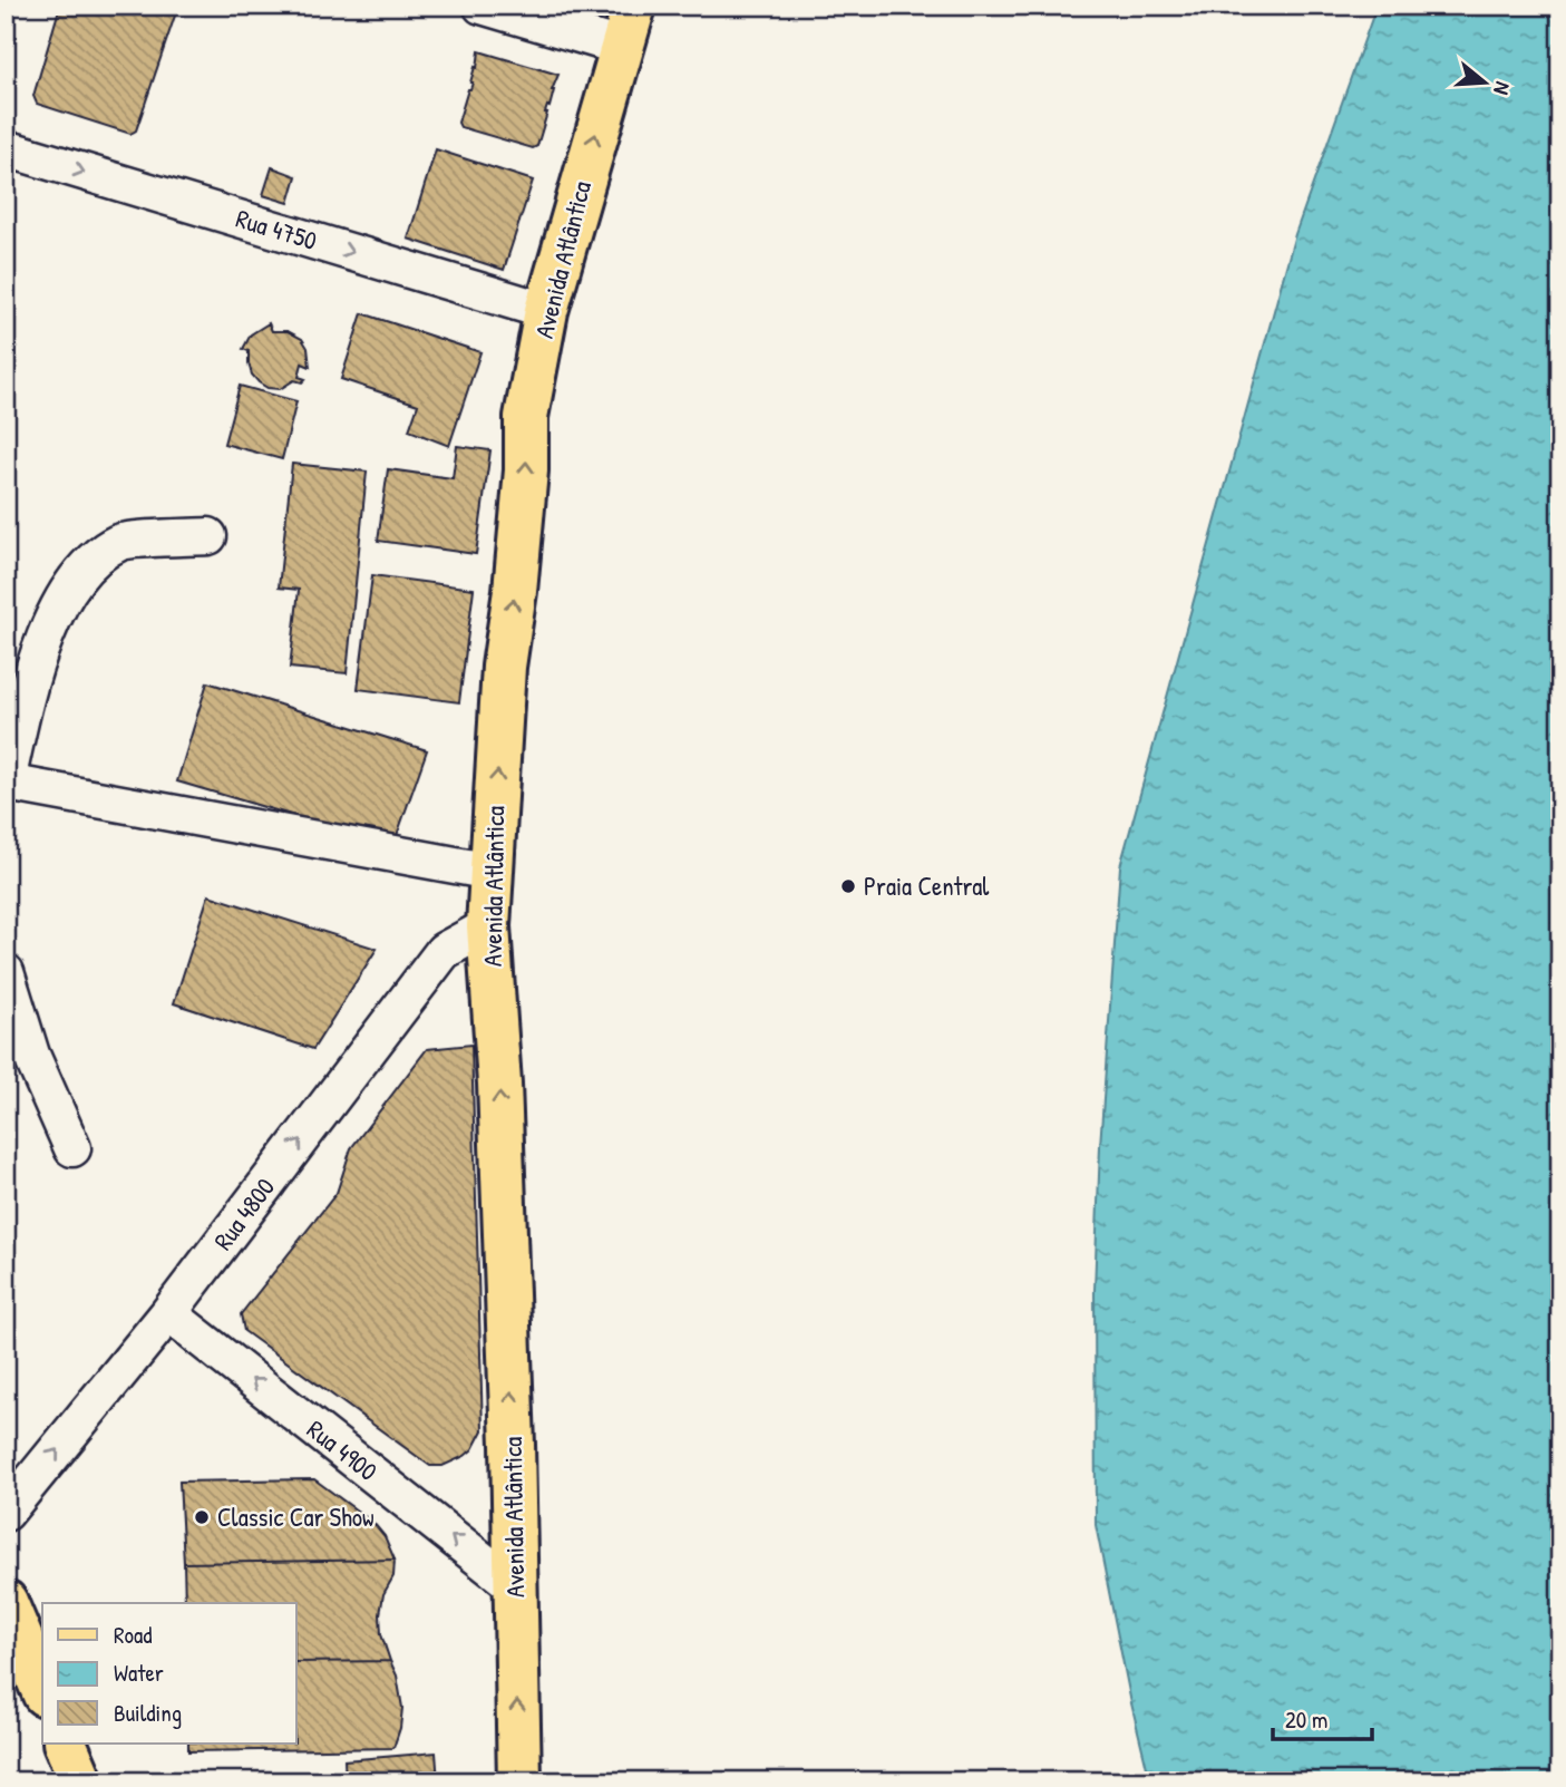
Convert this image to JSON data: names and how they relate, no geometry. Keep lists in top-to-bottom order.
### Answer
{
  "streets": {
    "main road": ["Avenida Atlântica"],
    "street": ["Rua 4750", "Rua 4800", "Rua 4900"]
  },
  "crossings": [
    ["Rua 4750", "Avenida Atlântica"],
    ["Avenida Atlântica", "Rua 4800"],
    ["Avenida Atlântica", "Rua 4900"],
    ["Rua 4800", "Rua 4900"]
  ],
  "one_way": [
    "Rua 4750",
    "Avenida Atlântica",
    "Rua 4800",
    "Rua 4900"
  ],
  "places": ["Praia Central", "Classic Car Show"],
  "legend": ["Road", "Water", "Building"],
  "scale_bar": "20 m",
  "north": "right"
}
